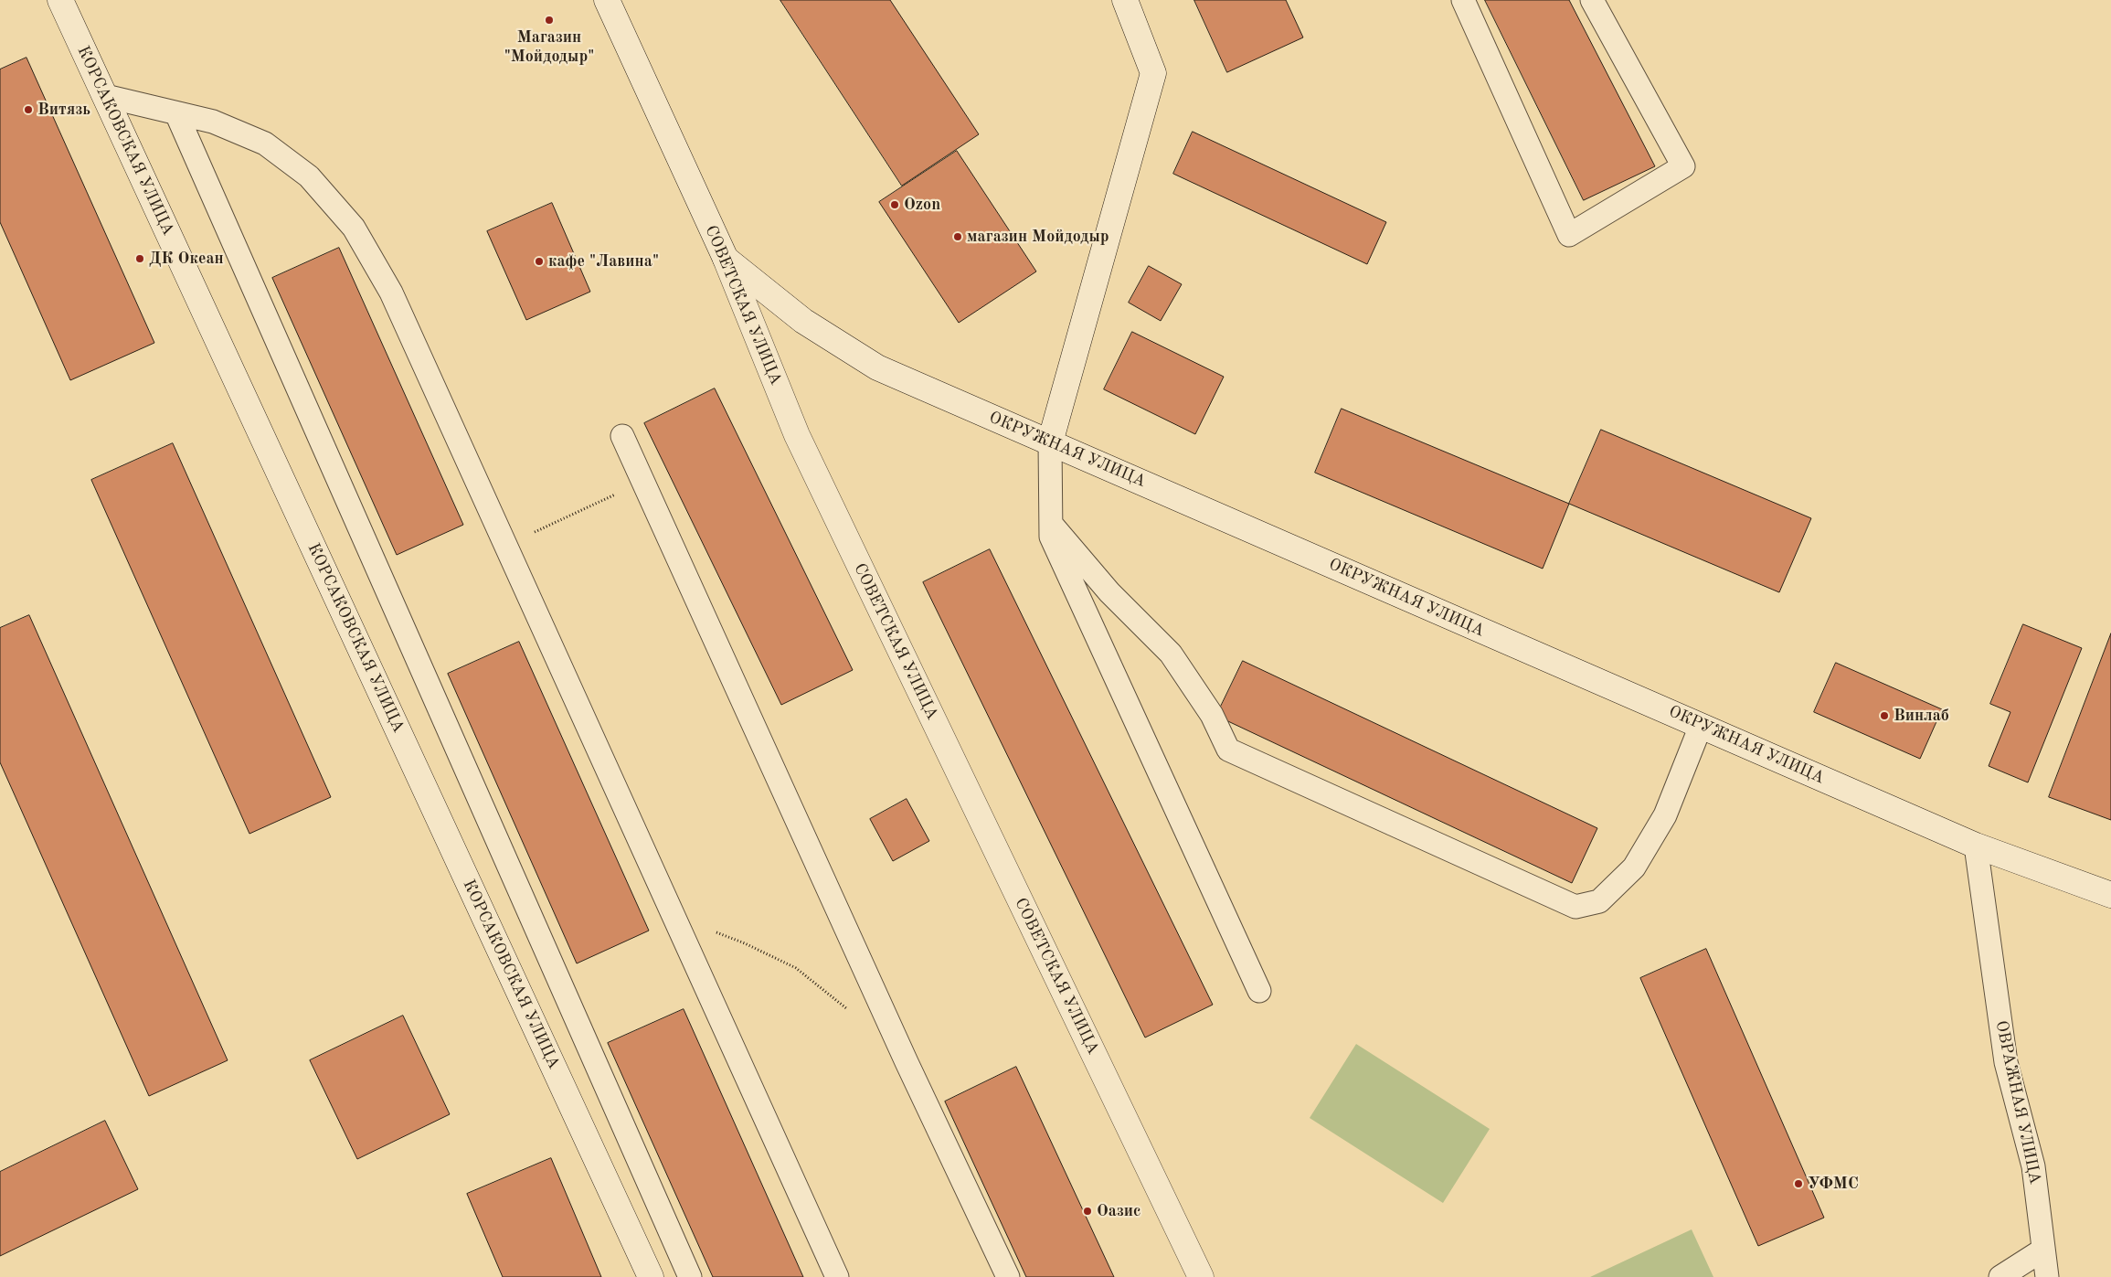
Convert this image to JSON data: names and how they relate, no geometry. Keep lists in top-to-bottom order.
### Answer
{
  "streets": {
    "street": ["КОРСАКОВСКАЯ УЛИЦА", "СОВЕТСКАЯ УЛИЦА", "ОКРУЖНАЯ УЛИЦА"],
    "lane": ["ОВРАЖНАЯ УЛИЦА"]
  },
  "crossings": [
    ["СОВЕТСКАЯ УЛИЦА", "ОКРУЖНАЯ УЛИЦА"],
    ["ОКРУЖНАЯ УЛИЦА", "ОВРАЖНАЯ УЛИЦА"]
  ],
  "places": [
    "Магазин \"Мойдодыр\"",
    "Витязь",
    "Ozon",
    "магазин Мойдодыр",
    "ДК Океан",
    "кафе \"Лавина\"",
    "Винлаб",
    "УФМС",
    "Оазис"
  ]
}
